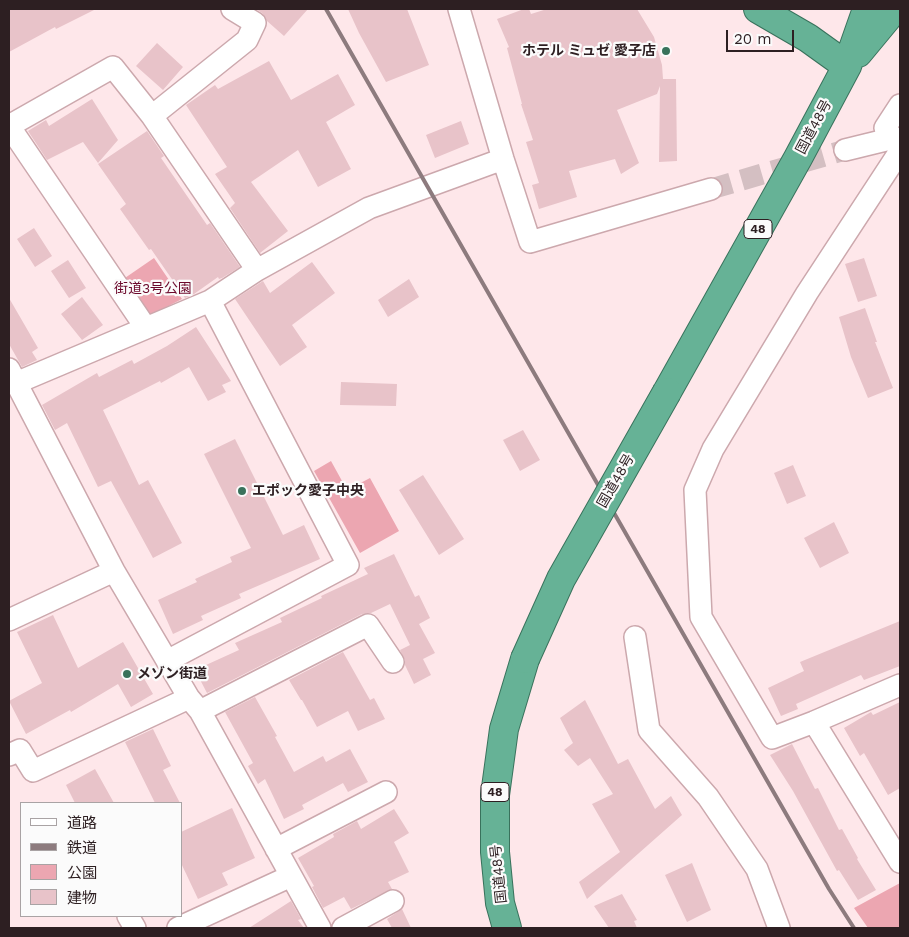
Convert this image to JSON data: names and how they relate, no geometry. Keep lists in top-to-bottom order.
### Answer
{
  "streets": {
    "highway": ["国道48号", "48"]
  },
  "crossings": [
    ["国道48号", "48"]
  ],
  "parks": ["街道3号公園"],
  "places": ["ホテル ミュゼ 愛子店", "エポック愛子中央", "メゾン街道"],
  "legend": [
    "道路",
    "鉄道",
    "公園",
    "建物"
  ],
  "scale_bar": "20 m"
}
